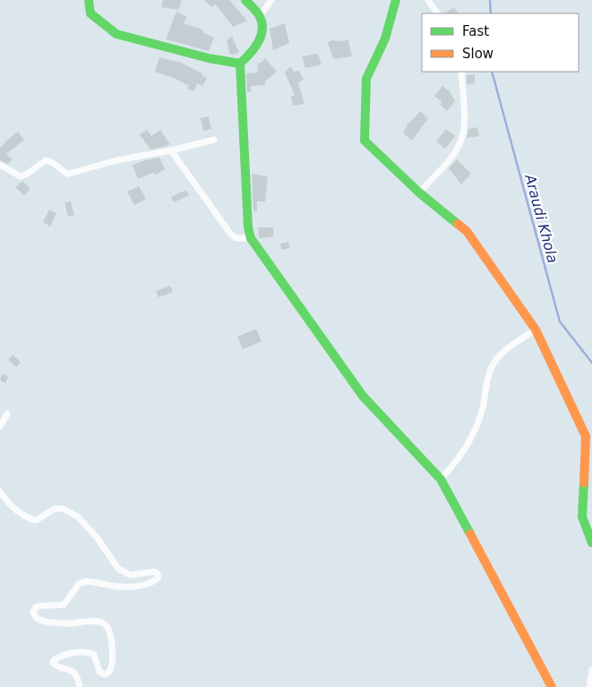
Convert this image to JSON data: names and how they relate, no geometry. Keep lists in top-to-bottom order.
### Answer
{
  "water": ["Araudi Khola"],
  "legend": ["Fast", "Slow"]
}
